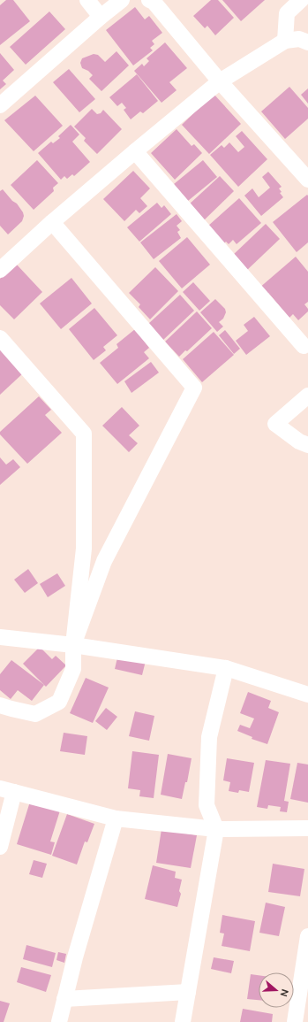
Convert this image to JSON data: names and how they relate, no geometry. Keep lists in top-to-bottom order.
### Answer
{
  "north": "right"
}
